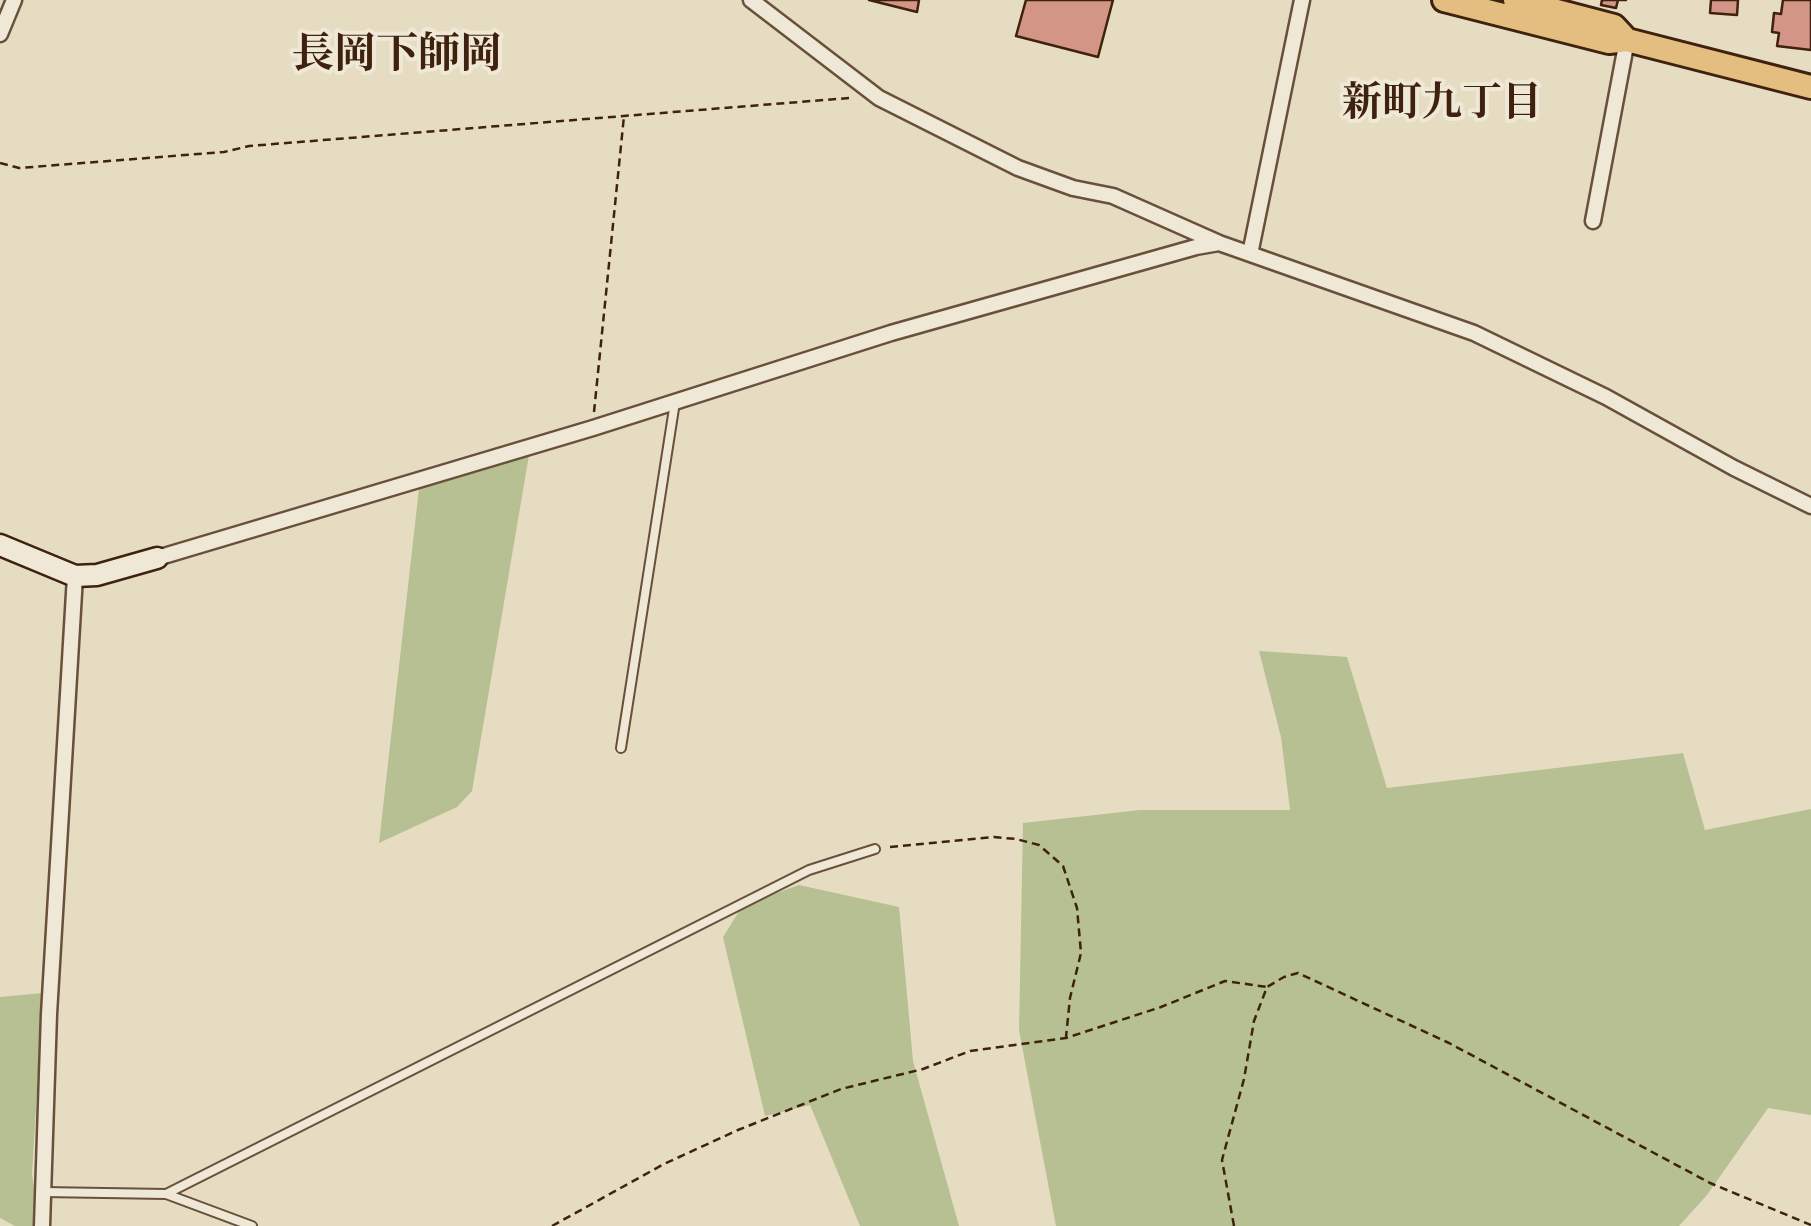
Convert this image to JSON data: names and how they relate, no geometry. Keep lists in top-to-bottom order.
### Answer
{
  "districts": ["長岡下師岡", "新町九丁目"]
}
